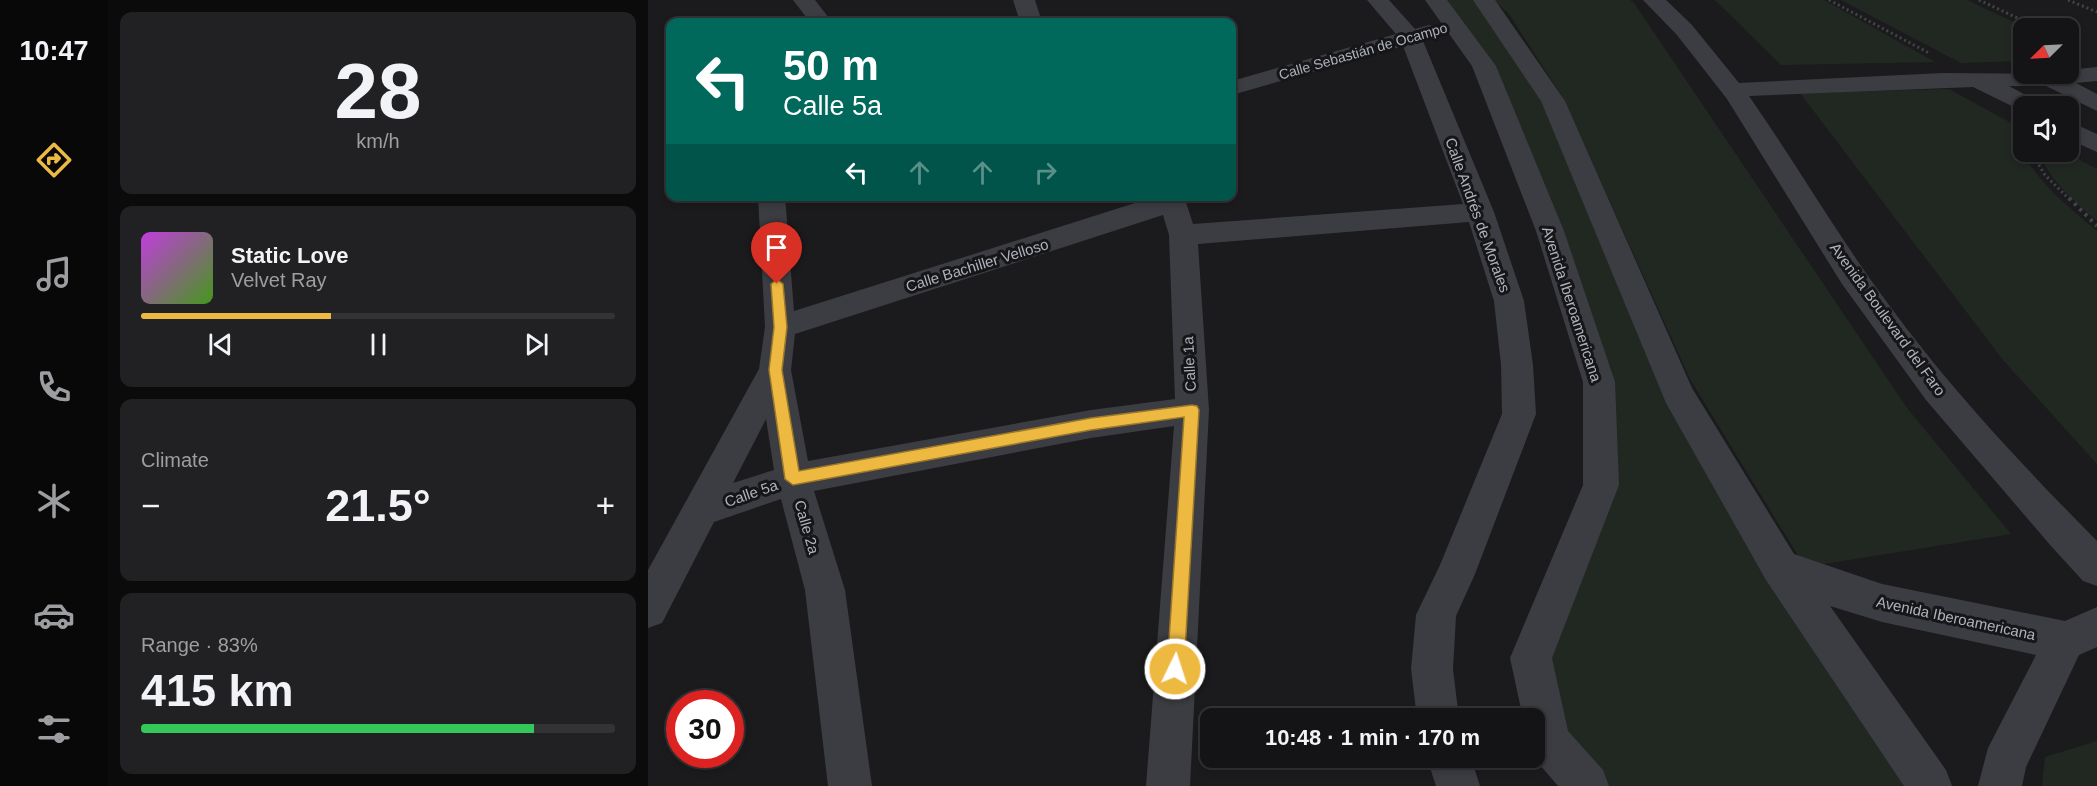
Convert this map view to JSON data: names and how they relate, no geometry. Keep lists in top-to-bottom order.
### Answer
{
  "streets": {
    "street": [
      "Calle Sebastián de Ocampo",
      "Calle Andrés de Morales",
      "Calle Bachiller Velloso",
      "Avenida Iberoamericana",
      "Avenida Boulevard del Faro",
      "Calle 1a",
      "Calle 5a",
      "Calle 2a"
    ]
  },
  "crossings": [
    ["Calle Sebastián de Ocampo", "Calle Andrés de Morales"],
    ["Calle Sebastián de Ocampo", "Avenida Iberoamericana"],
    ["Calle Andrés de Morales", "Calle Bachiller Velloso"],
    ["Calle Bachiller Velloso", "Calle 1a"],
    ["Calle Bachiller Velloso", "Calle 2a"],
    ["Calle 1a", "Calle 5a"],
    ["Calle 5a", "Calle 2a"]
  ],
  "north": "bottom left",
  "page": {
    "tabs": "10:47",
    "tile": [
      ["28", "km/h"],
      "Climate",
      ["Range · 83%", "415 km"]
    ],
    "turn": ["50 m", "Calle 5a"],
    "song": ["Static Love", "Velvet Ray"],
    "heat": ["−", "21.5°", "+"],
    "limit": "30",
    "trip": "10:48 · 1 min · 170 m"
  }
}
